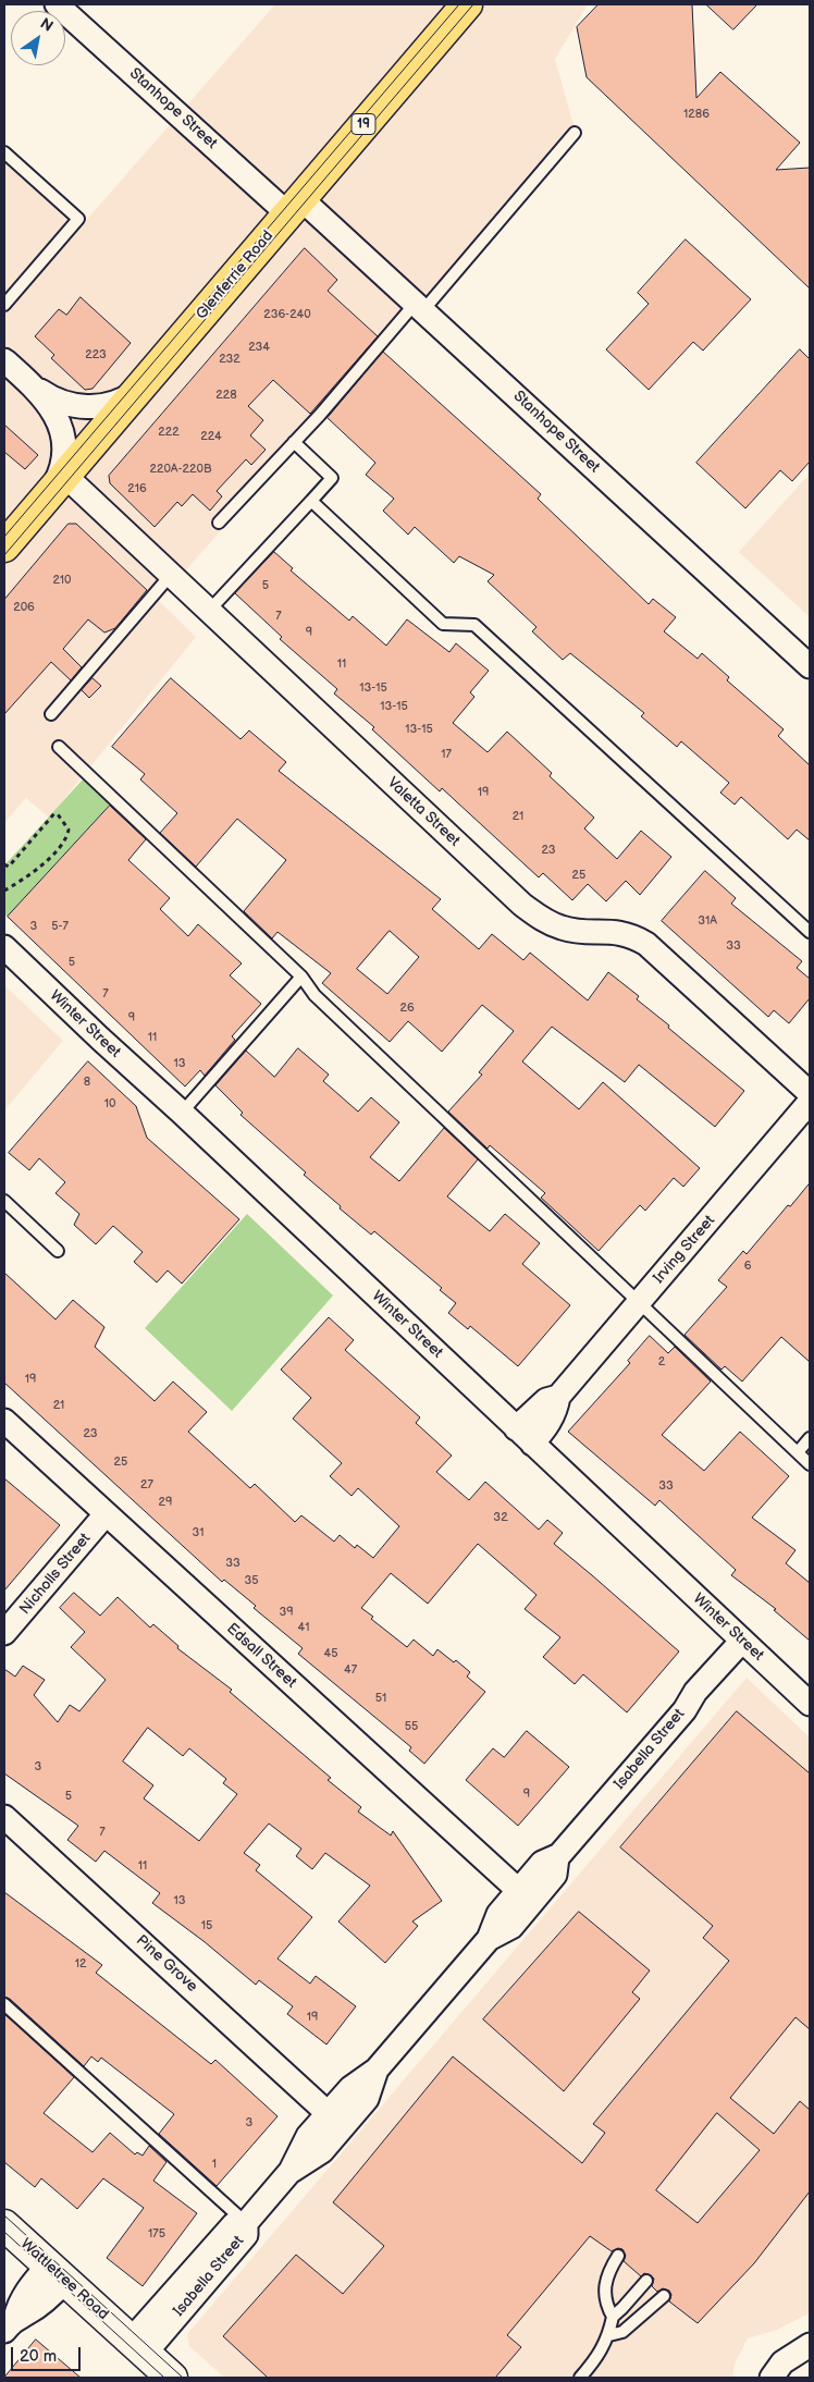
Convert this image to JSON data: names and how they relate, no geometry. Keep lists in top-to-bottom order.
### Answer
{
  "streets": {
    "main road": ["19", "Glenferrie Road", "Wattletree Road"],
    "street": [
      "Stanhope Street",
      "Valetta Street",
      "Winter Street",
      "Irving Street",
      "Nicholls Street",
      "Edsall Street",
      "Isabella Street",
      "Pine Grove"
    ]
  },
  "crossings": [
    ["Stanhope Street", "Glenferrie Road"],
    ["Glenferrie Road", "Valetta Street"],
    ["Winter Street", "Irving Street"],
    ["Winter Street", "Isabella Street"],
    ["Nicholls Street", "Edsall Street"],
    ["Edsall Street", "Isabella Street"],
    ["Isabella Street", "Pine Grove"],
    ["Isabella Street", "Wattletree Road"]
  ],
  "house_numbers": [
    "1286",
    "236-240",
    "234",
    "223",
    "232",
    "228",
    "222",
    "224",
    "220A-220B",
    "216",
    "210",
    "5",
    "206",
    "7",
    "9",
    "11",
    "13-15",
    "13-15",
    "13-15",
    "17",
    "19",
    "21",
    "23",
    "25",
    "31A",
    "3",
    "5-7",
    "33",
    "5",
    "7",
    "26",
    "9",
    "11",
    "13",
    "8",
    "10",
    "6",
    "2",
    "19",
    "21",
    "23",
    "25",
    "27",
    "33",
    "29",
    "32",
    "31",
    "33",
    "35",
    "39",
    "41",
    "45",
    "47",
    "51",
    "55",
    "3",
    "9",
    "5",
    "7",
    "11",
    "13",
    "15",
    "12",
    "19",
    "3",
    "1",
    "175"
  ],
  "scale_bar": "20 m",
  "north": "top right"
}
